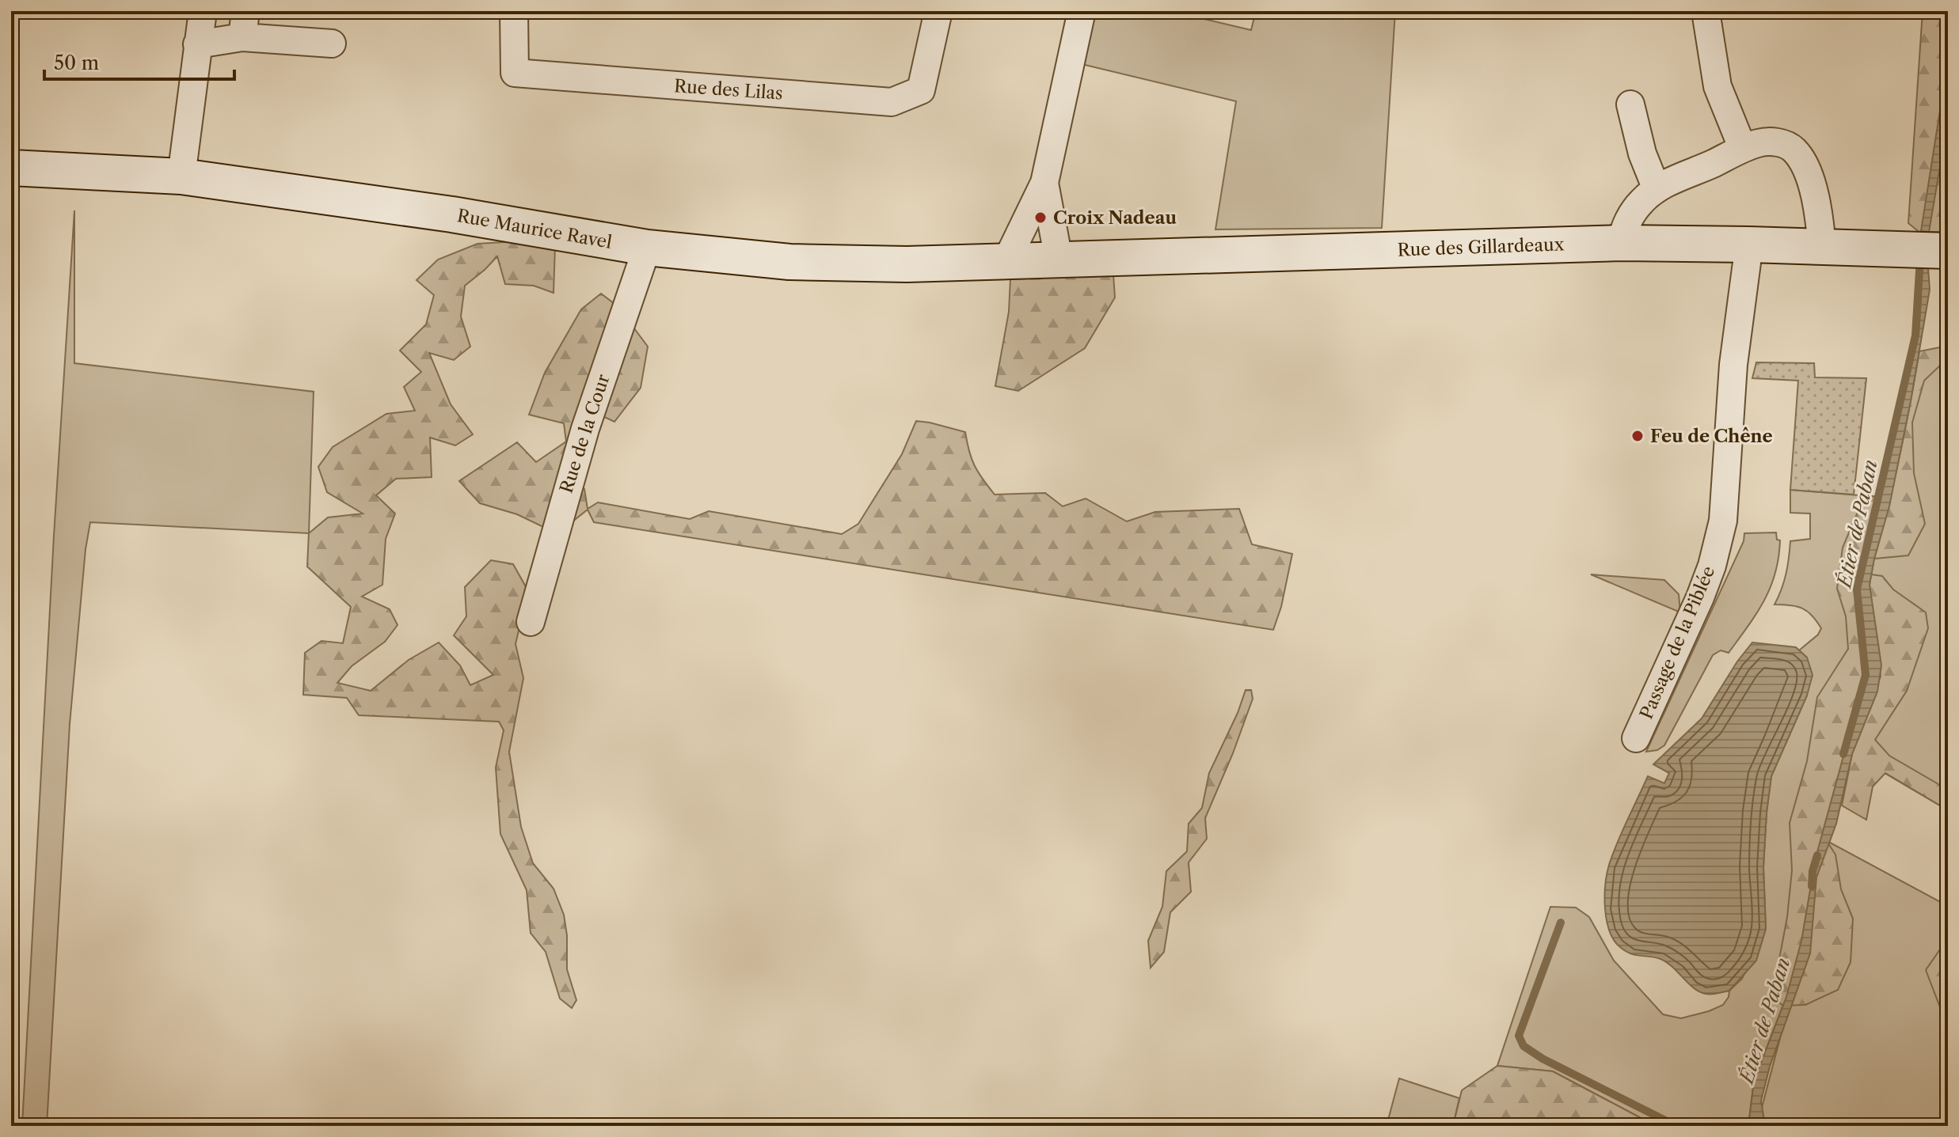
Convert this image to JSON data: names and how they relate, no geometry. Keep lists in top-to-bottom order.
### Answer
{
  "streets": {
    "street": [
      "Rue des Lilas",
      "Rue Maurice Ravel",
      "Rue des Gillardeaux",
      "Rue de la Cour",
      "Passage de la Piblée"
    ]
  },
  "crossings": [
    ["Rue Maurice Ravel", "Rue des Gillardeaux"],
    ["Rue Maurice Ravel", "Rue de la Cour"],
    ["Rue des Gillardeaux", "Passage de la Piblée"]
  ],
  "water": ["Étier de Paban"],
  "places": ["Croix Nadeau", "Feu de Chêne"],
  "scale_bar": "50 m"
}
